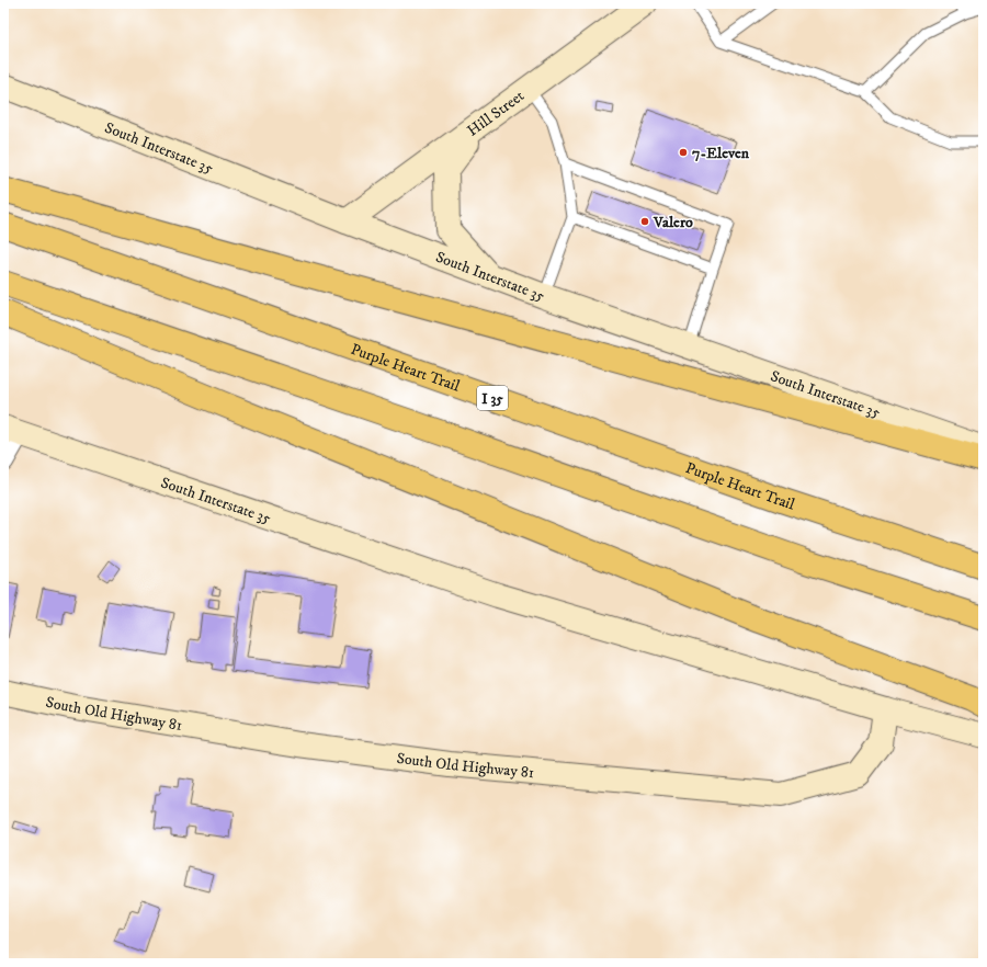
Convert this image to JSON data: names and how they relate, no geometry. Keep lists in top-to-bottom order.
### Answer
{
  "streets": {
    "highway": ["Purple Heart Trail", "I 35"],
    "main road": ["Hill Street", "South Interstate 35", "South Old Highway 81"]
  },
  "crossings": [
    ["Hill Street", "South Interstate 35"],
    ["South Interstate 35", "South Old Highway 81"]
  ],
  "places": ["7-Eleven", "Valero"]
}
